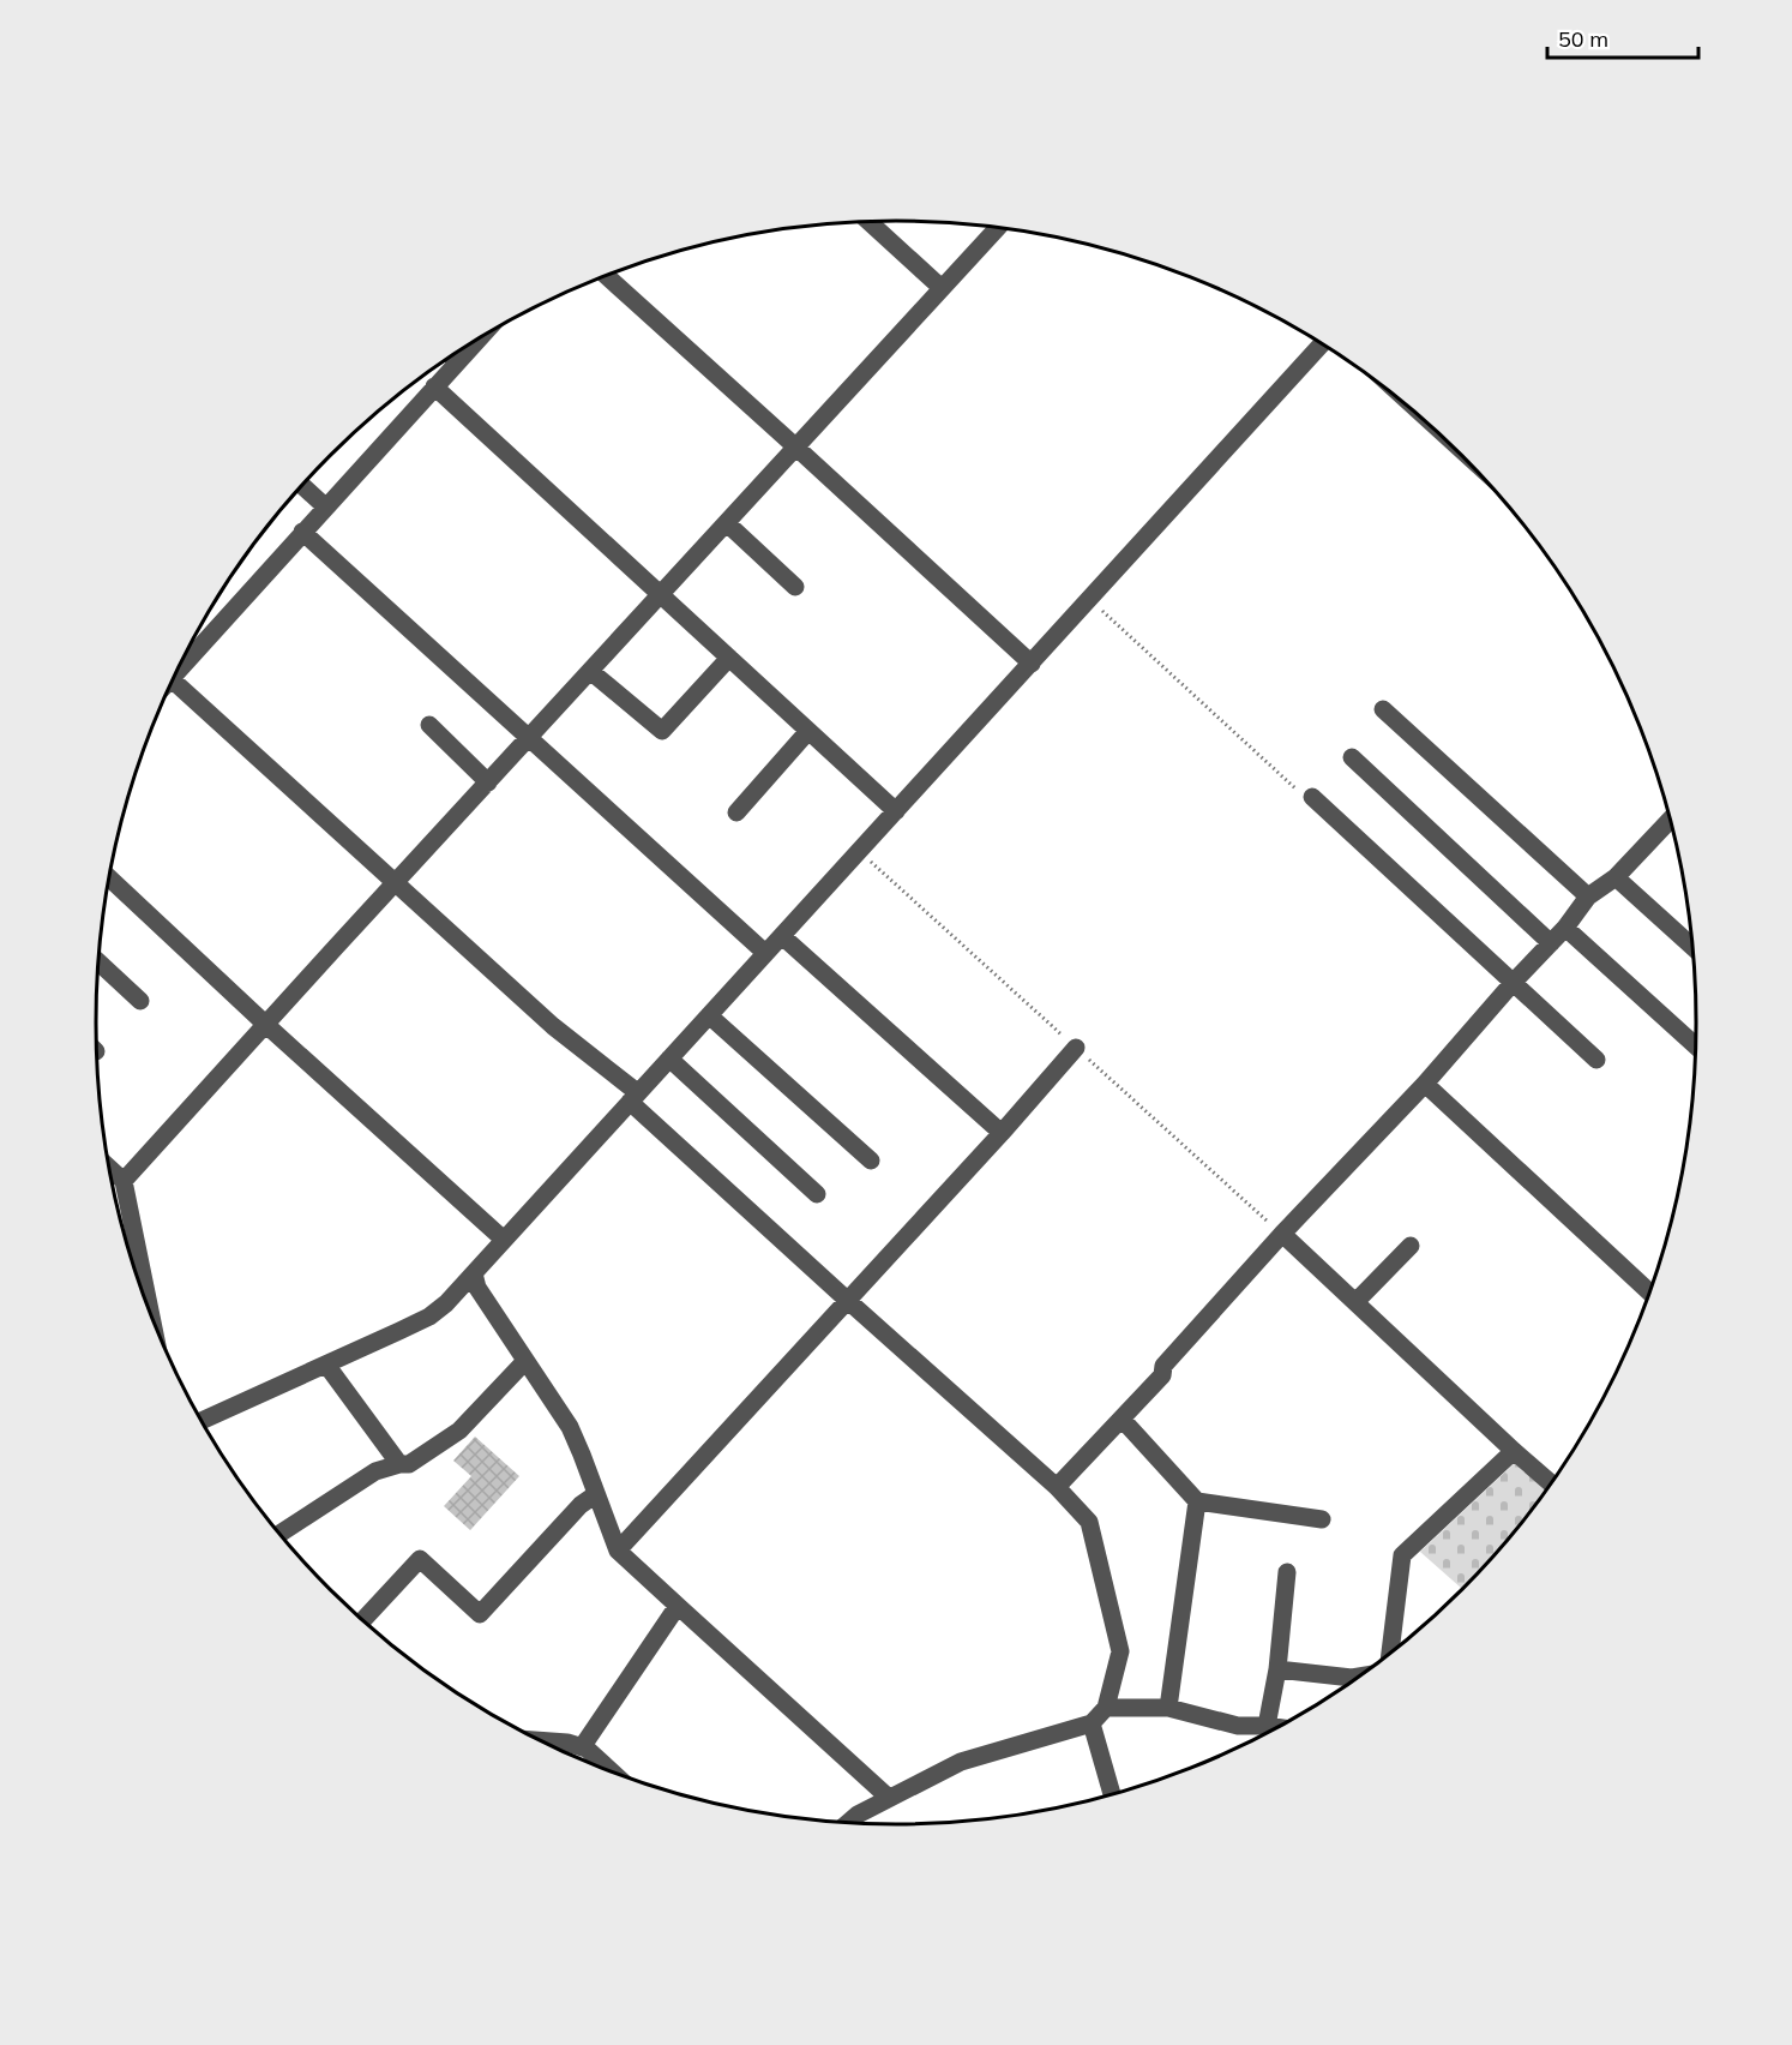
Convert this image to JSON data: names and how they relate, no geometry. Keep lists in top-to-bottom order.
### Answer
{
  "scale_bar": "50 m"
}
